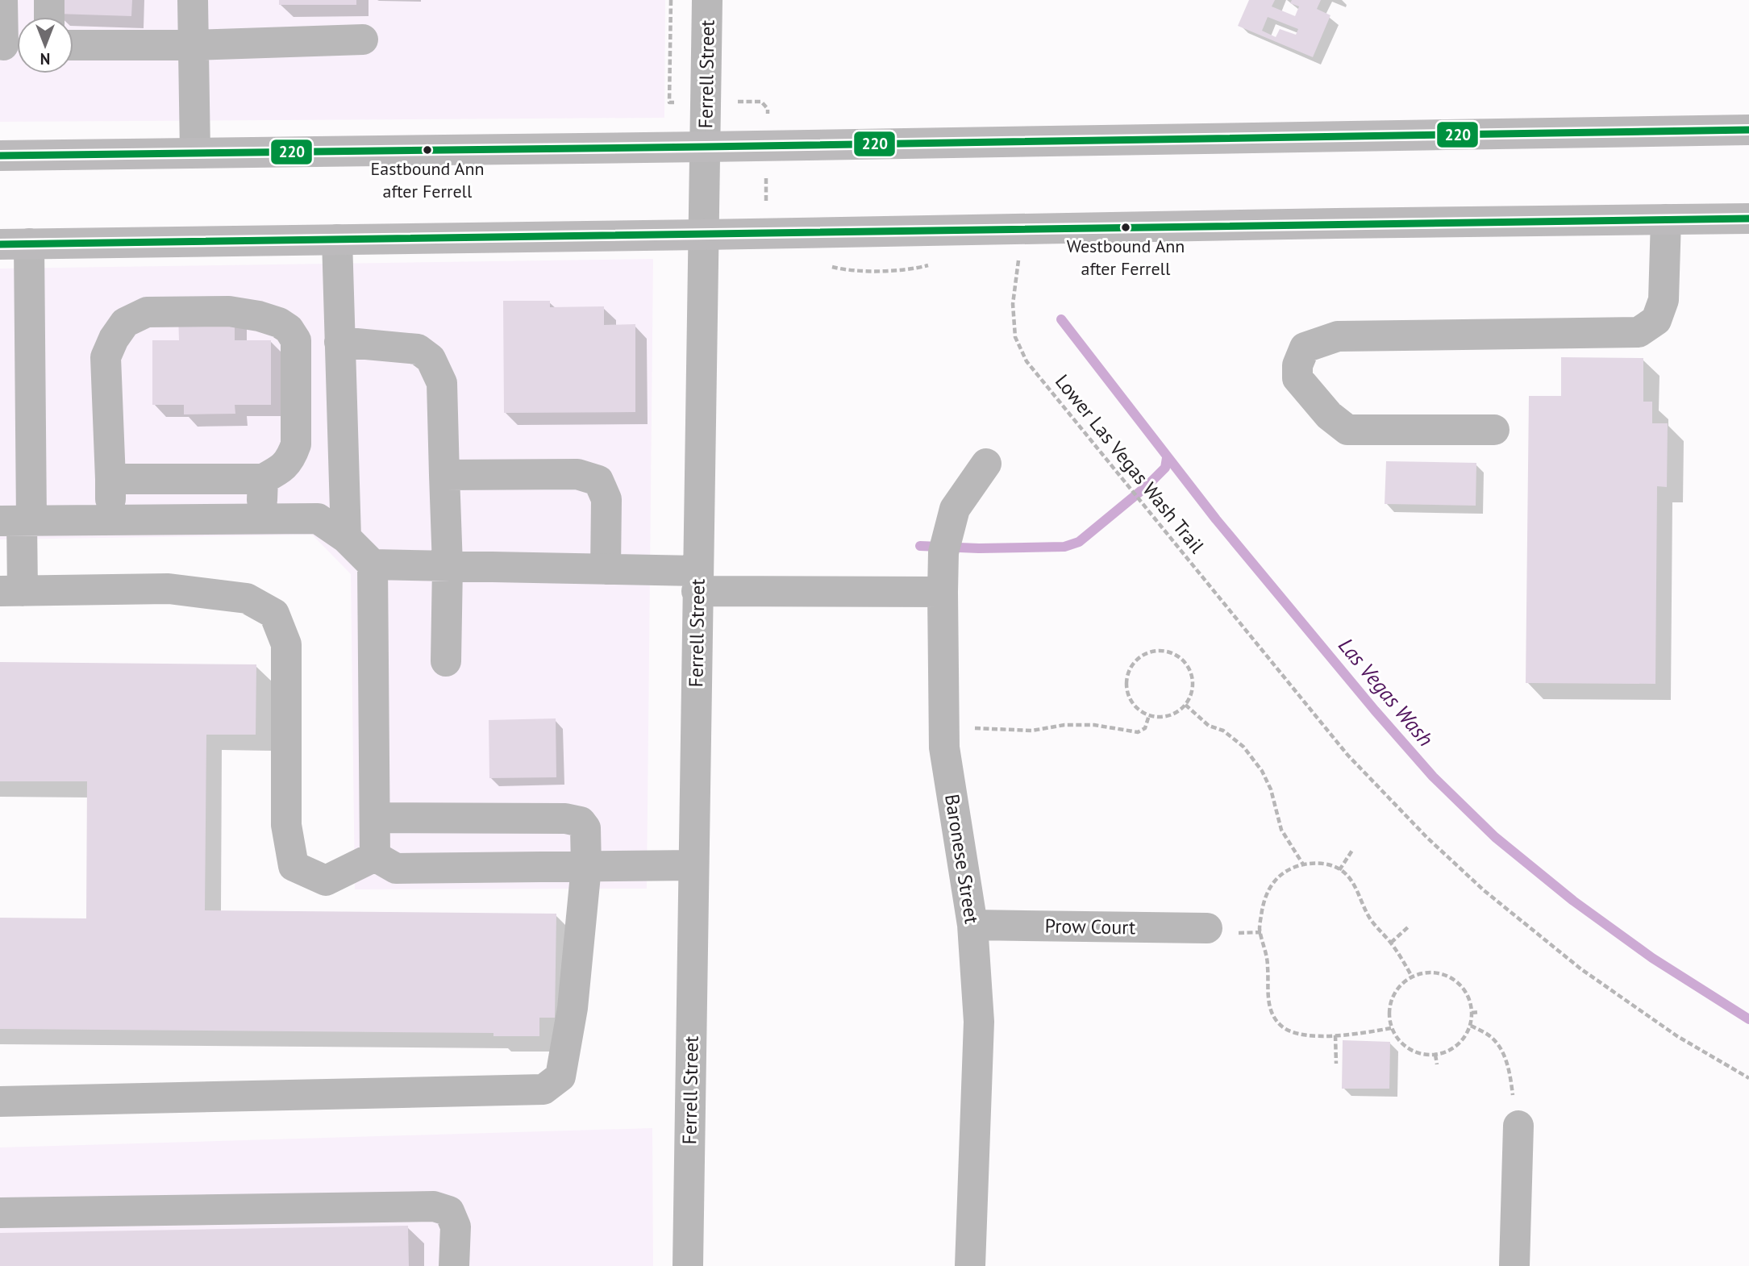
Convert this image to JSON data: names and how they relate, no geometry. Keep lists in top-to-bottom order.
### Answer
{
  "streets": {
    "street": ["Ferrell Street", "Baronese Street", "Prow Court"],
    "path": ["Lower Las Vegas Wash Trail"]
  },
  "crossings": [
    ["Baronese Street", "Prow Court"]
  ],
  "water": ["Las Vegas Wash"],
  "places": ["Eastbound Ann after Ferrell", "Westbound Ann after Ferrell"],
  "lines": ["transit line 220"],
  "north": "bottom"
}
